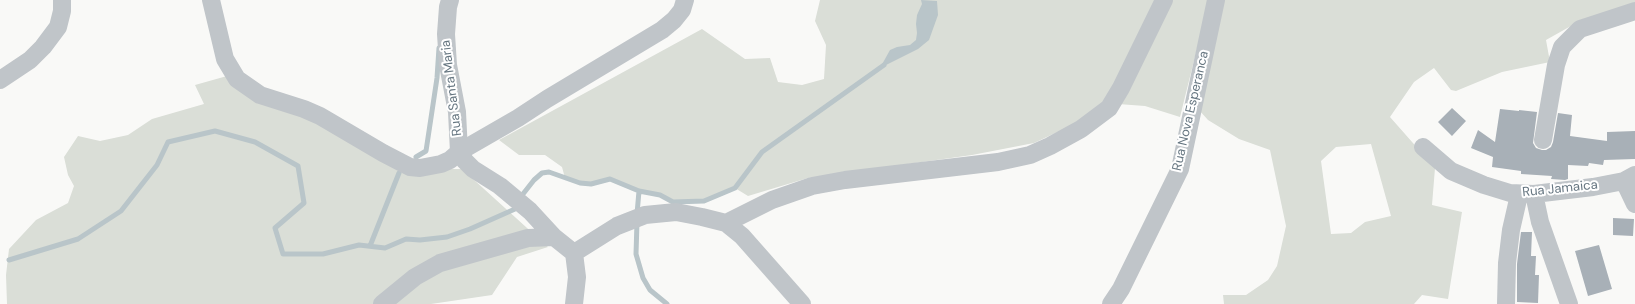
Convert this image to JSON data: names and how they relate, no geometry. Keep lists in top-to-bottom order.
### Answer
{
  "streets": {
    "street": ["Rua Santa Maria", "Rua Nova Esperanca", "Rua Jamaica"]
  }
}
